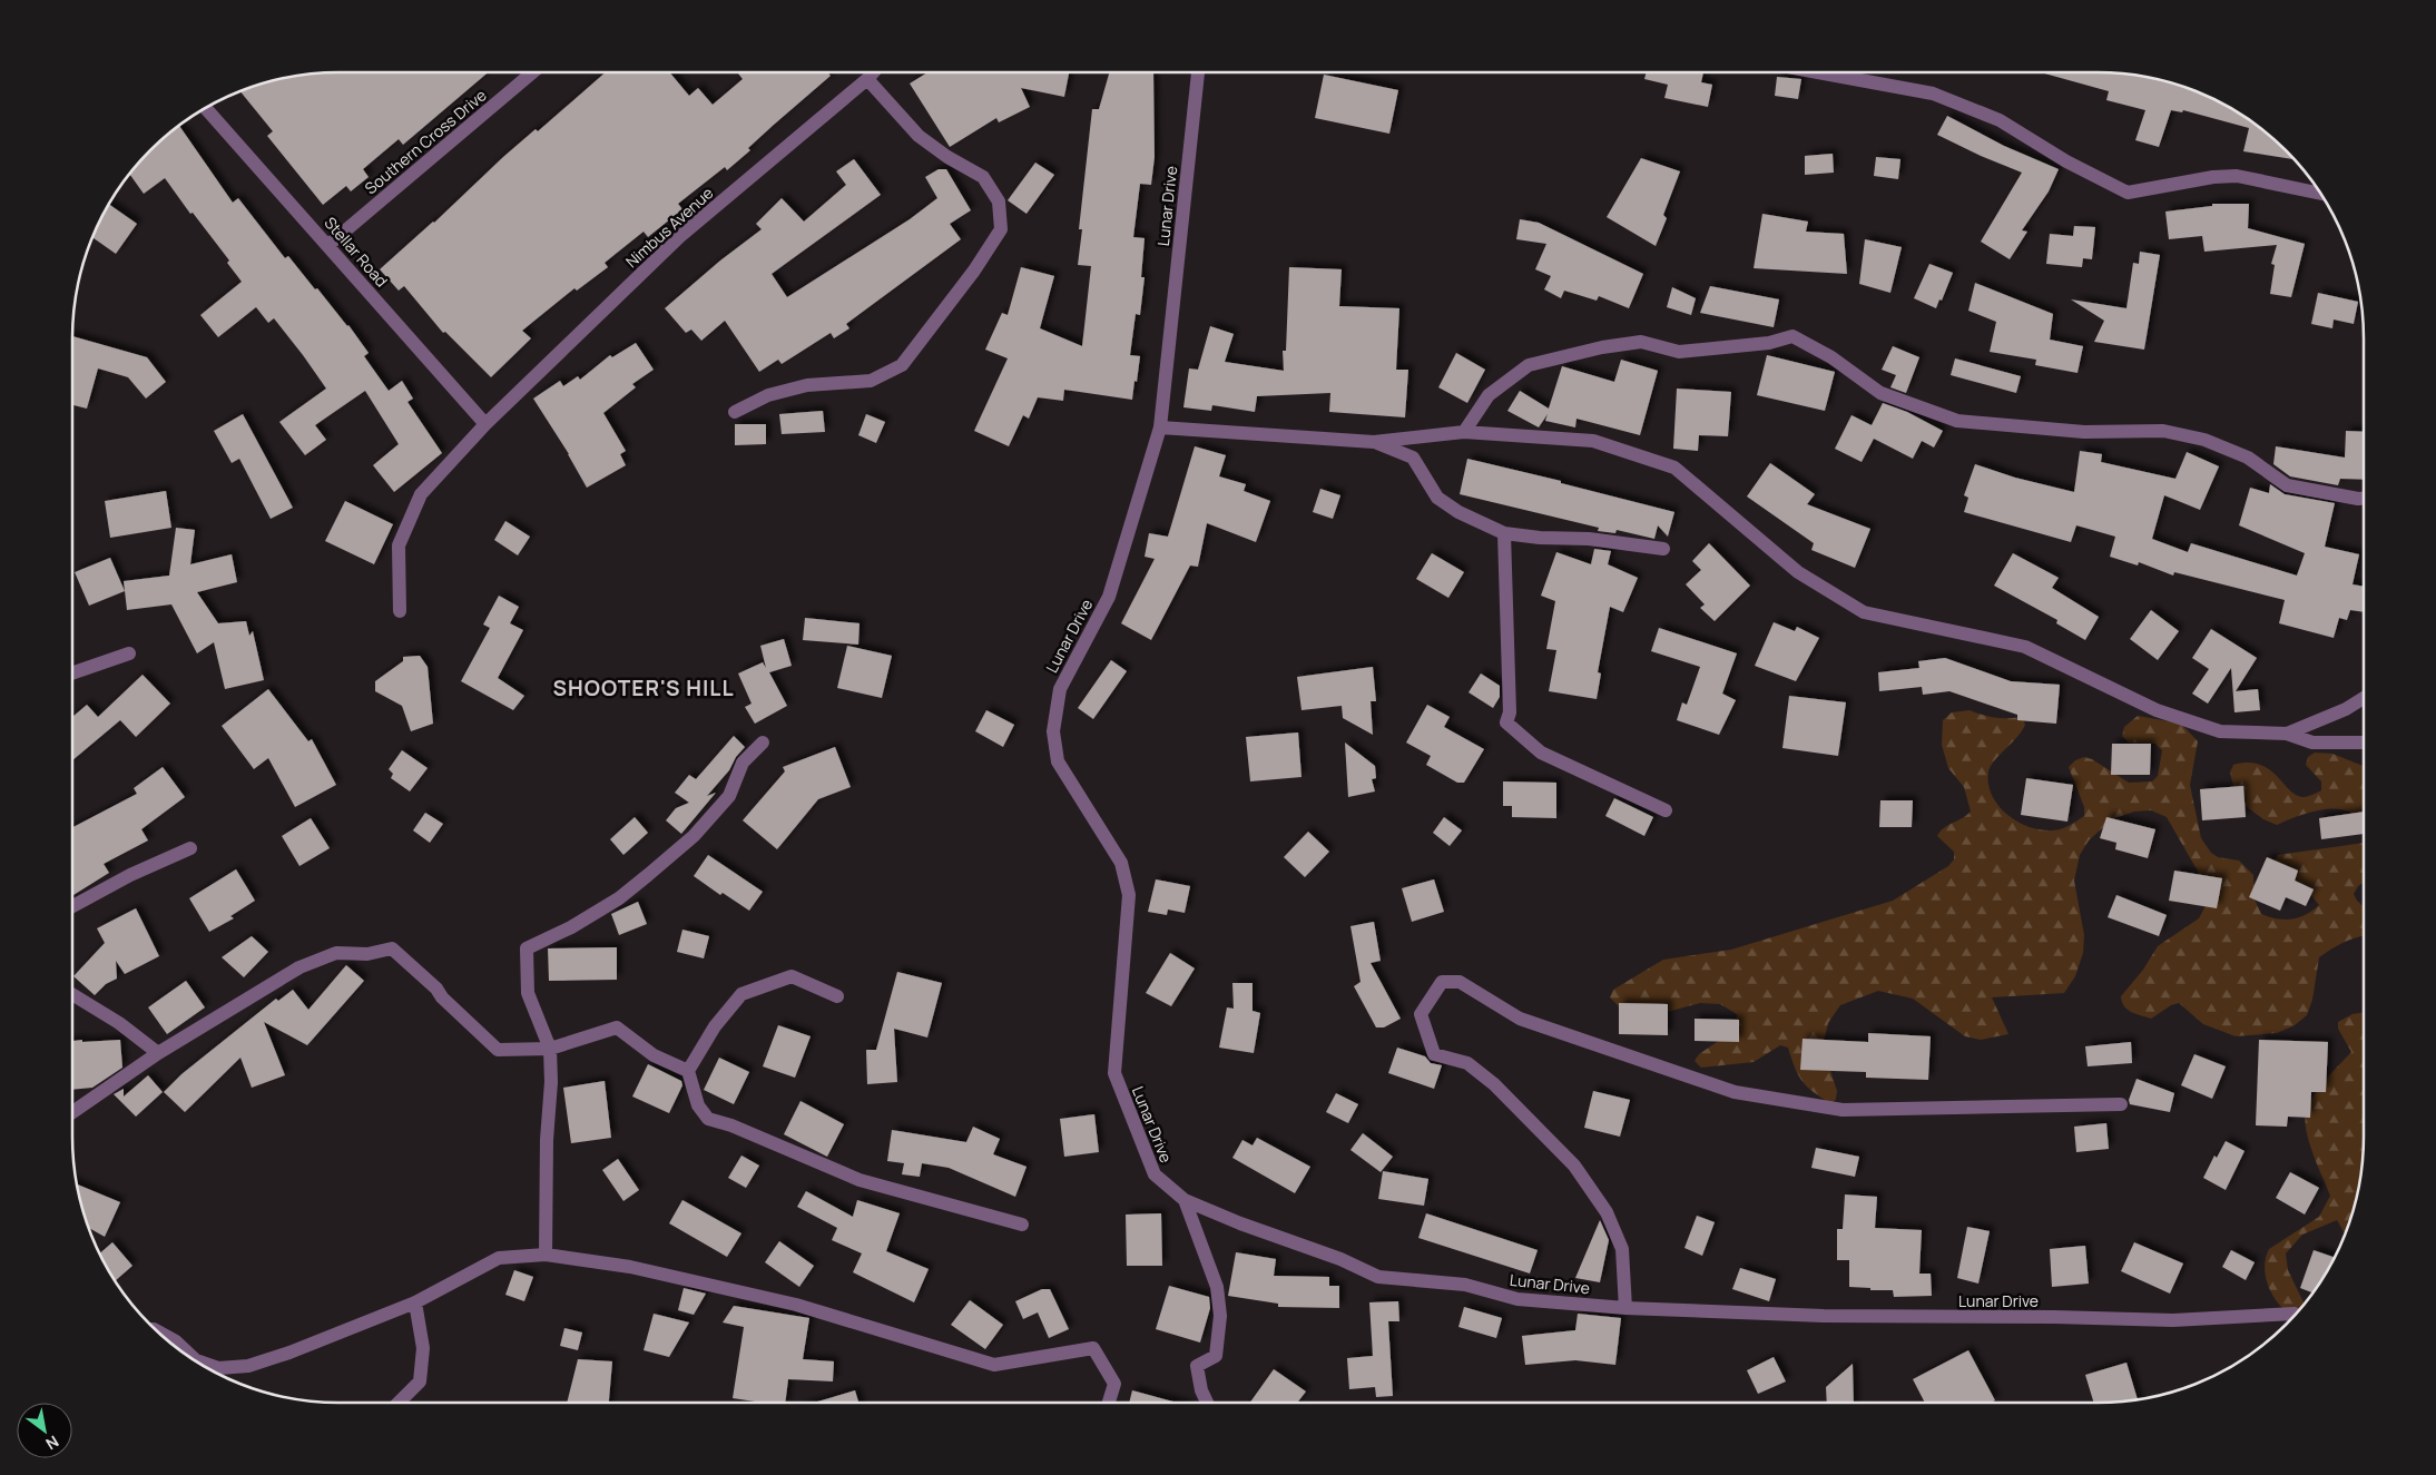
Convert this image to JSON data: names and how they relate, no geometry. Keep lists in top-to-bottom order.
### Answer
{
  "streets": {
    "street": [
      "Southern Cross Drive",
      "Lunar Drive",
      "Nimbus Avenue",
      "Stellar Road"
    ]
  },
  "crossings": [
    ["Southern Cross Drive", "Stellar Road"],
    ["Nimbus Avenue", "Stellar Road"]
  ],
  "districts": ["SHOOTER'S HILL"],
  "north": "bottom right"
}
